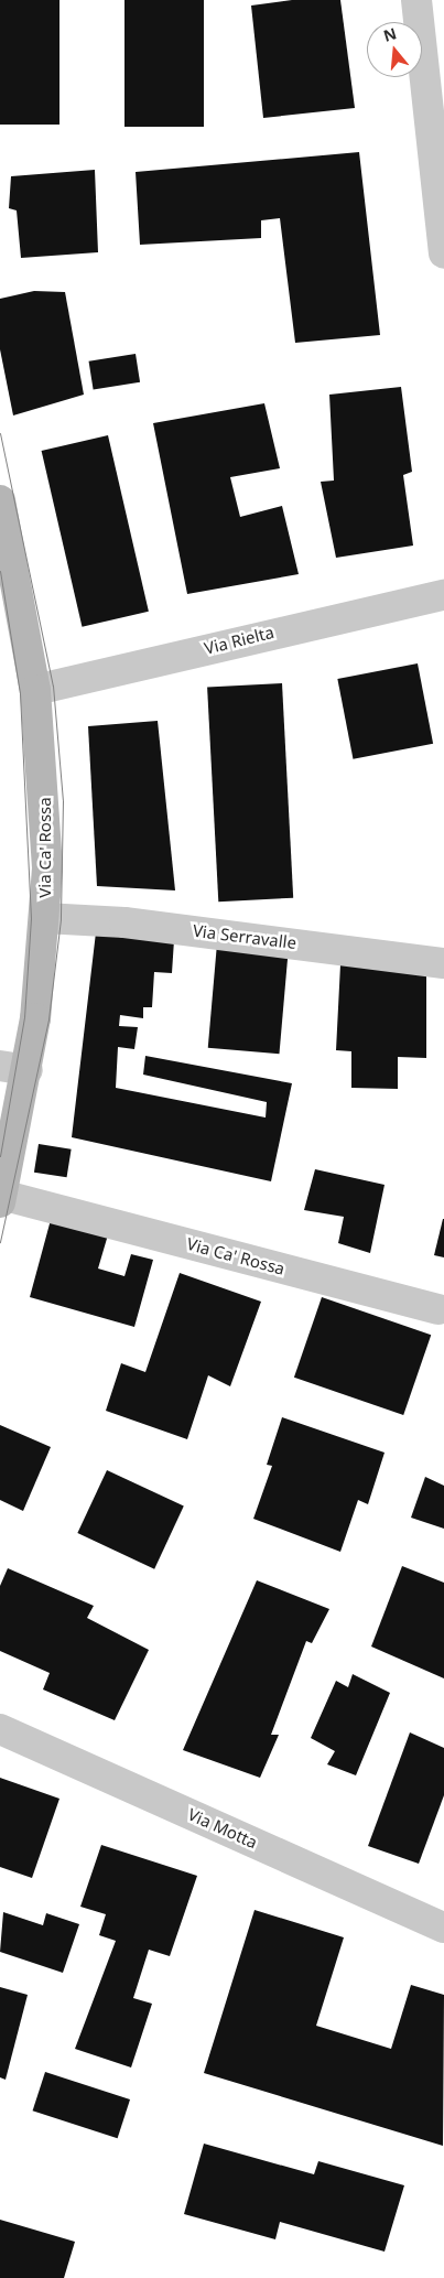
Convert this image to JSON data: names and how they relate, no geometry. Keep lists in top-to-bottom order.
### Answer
{
  "streets": {
    "street": [
      "Via Rielta",
      "Via Ca' Rossa",
      "Via Serravalle",
      "Via Motta"
    ]
  },
  "crossings": [
    ["Via Rielta", "Via Ca' Rossa"],
    ["Via Ca' Rossa", "Via Serravalle"]
  ],
  "north": "top"
}
